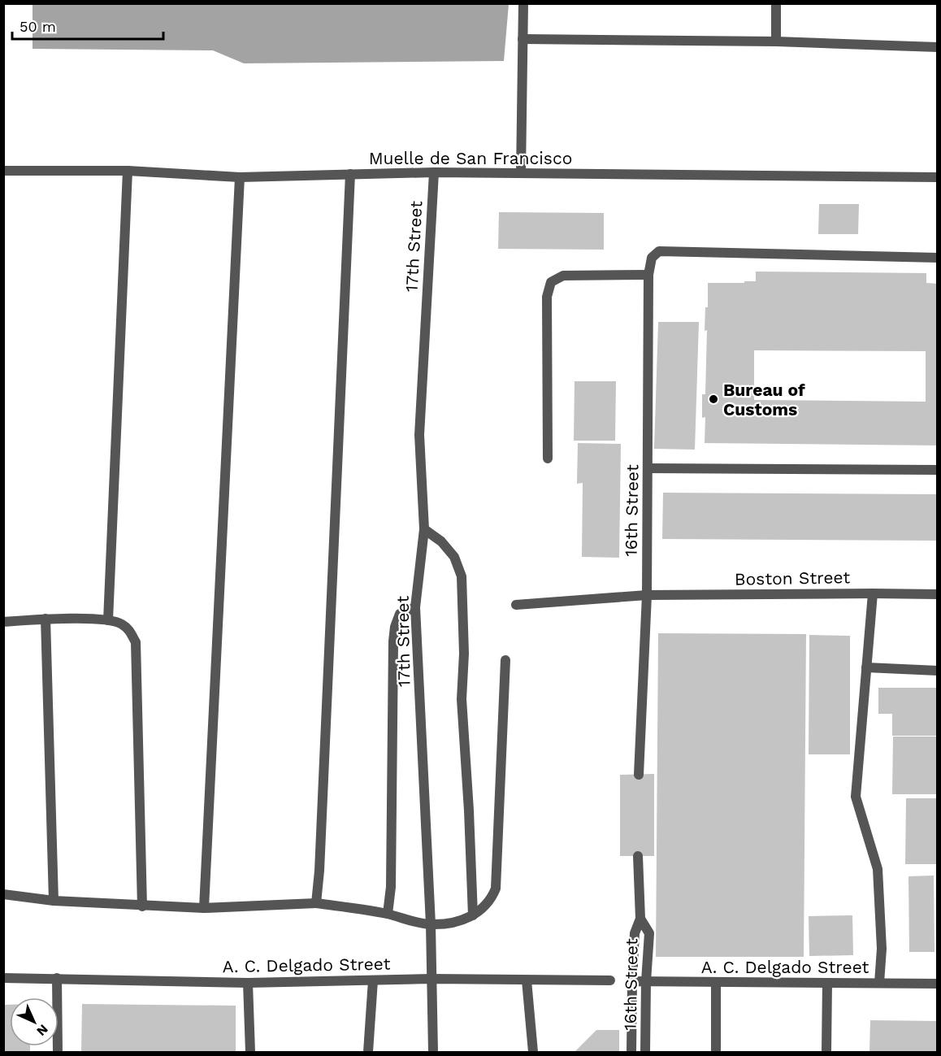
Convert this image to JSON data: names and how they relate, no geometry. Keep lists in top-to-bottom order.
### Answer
{
  "streets": {
    "street": [
      "Muelle de San Francisco",
      "17th Street",
      "16th Street",
      "Boston Street",
      "A. C. Delgado Street"
    ]
  },
  "crossings": [
    ["Muelle de San Francisco", "17th Street"],
    ["17th Street", "A. C. Delgado Street"],
    ["16th Street", "Boston Street"],
    ["16th Street", "A. C. Delgado Street"]
  ],
  "places": ["Bureau of Customs"],
  "scale_bar": "50 m",
  "north": "bottom right"
}
